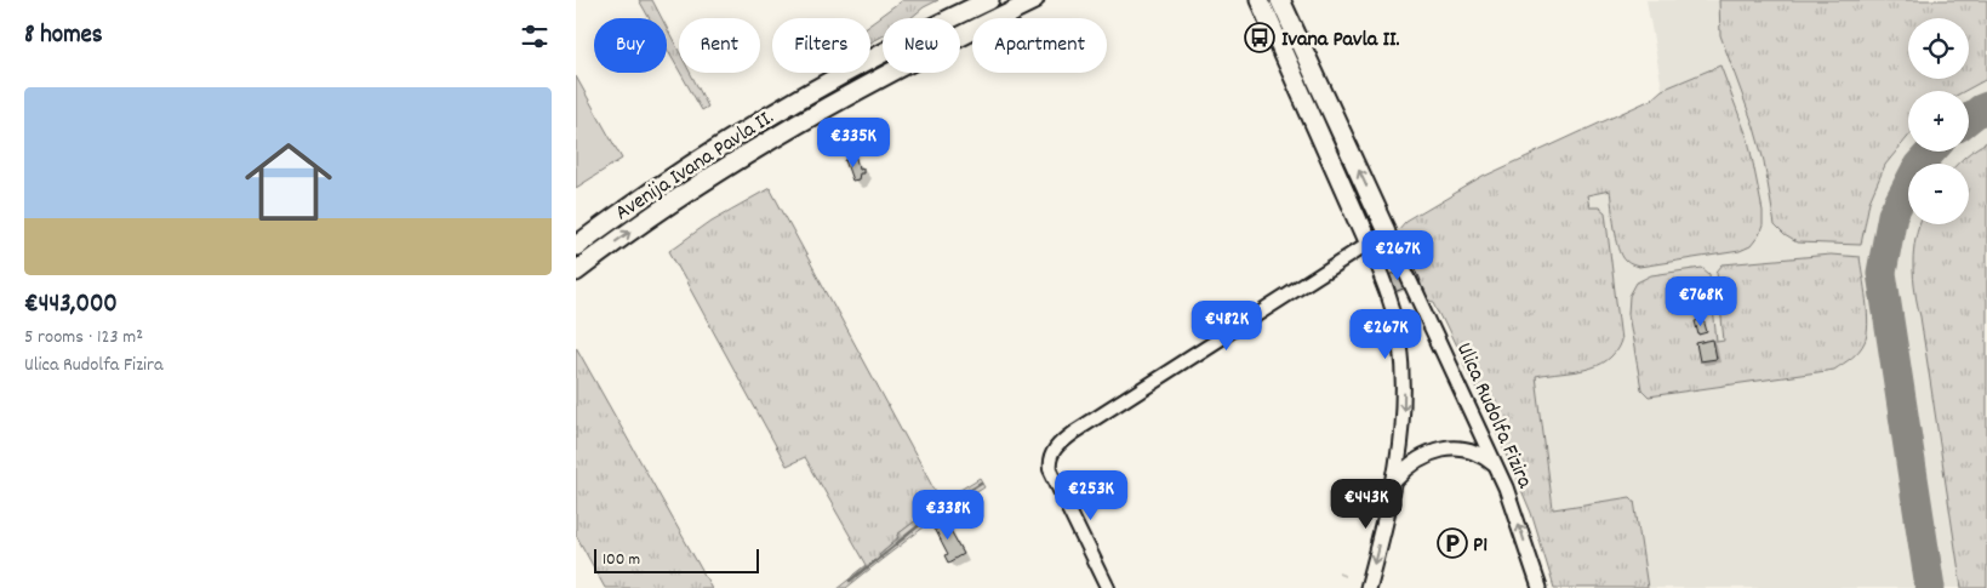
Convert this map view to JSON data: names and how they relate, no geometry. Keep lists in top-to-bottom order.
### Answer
{
  "streets": {
    "main road": ["Avenija Ivana Pavla II.", "Ulica Rudolfa Fizira"]
  },
  "places": {
    "bus stop": ["Ivana Pavla II."],
    "parking": ["P1"]
  },
  "scale_bar": "100 m",
  "page": {
    "heading": "8 homes",
    "map_buttons": ["+", "−"],
    "chip": [
      "Buy",
      "Rent",
      "Filters",
      "New",
      "Apartment"
    ],
    "list": [
      {
        "name": "€443,000",
        "note": "5 rooms · 123 m² · Ulica Rudolfa Fizira"
      }
    ],
    "price": [
      "€335K",
      "€267K",
      "€768K",
      "€482K",
      "€267K",
      "€253K",
      "€443K",
      "€338K"
    ],
    "scale": "100 m"
  }
}
